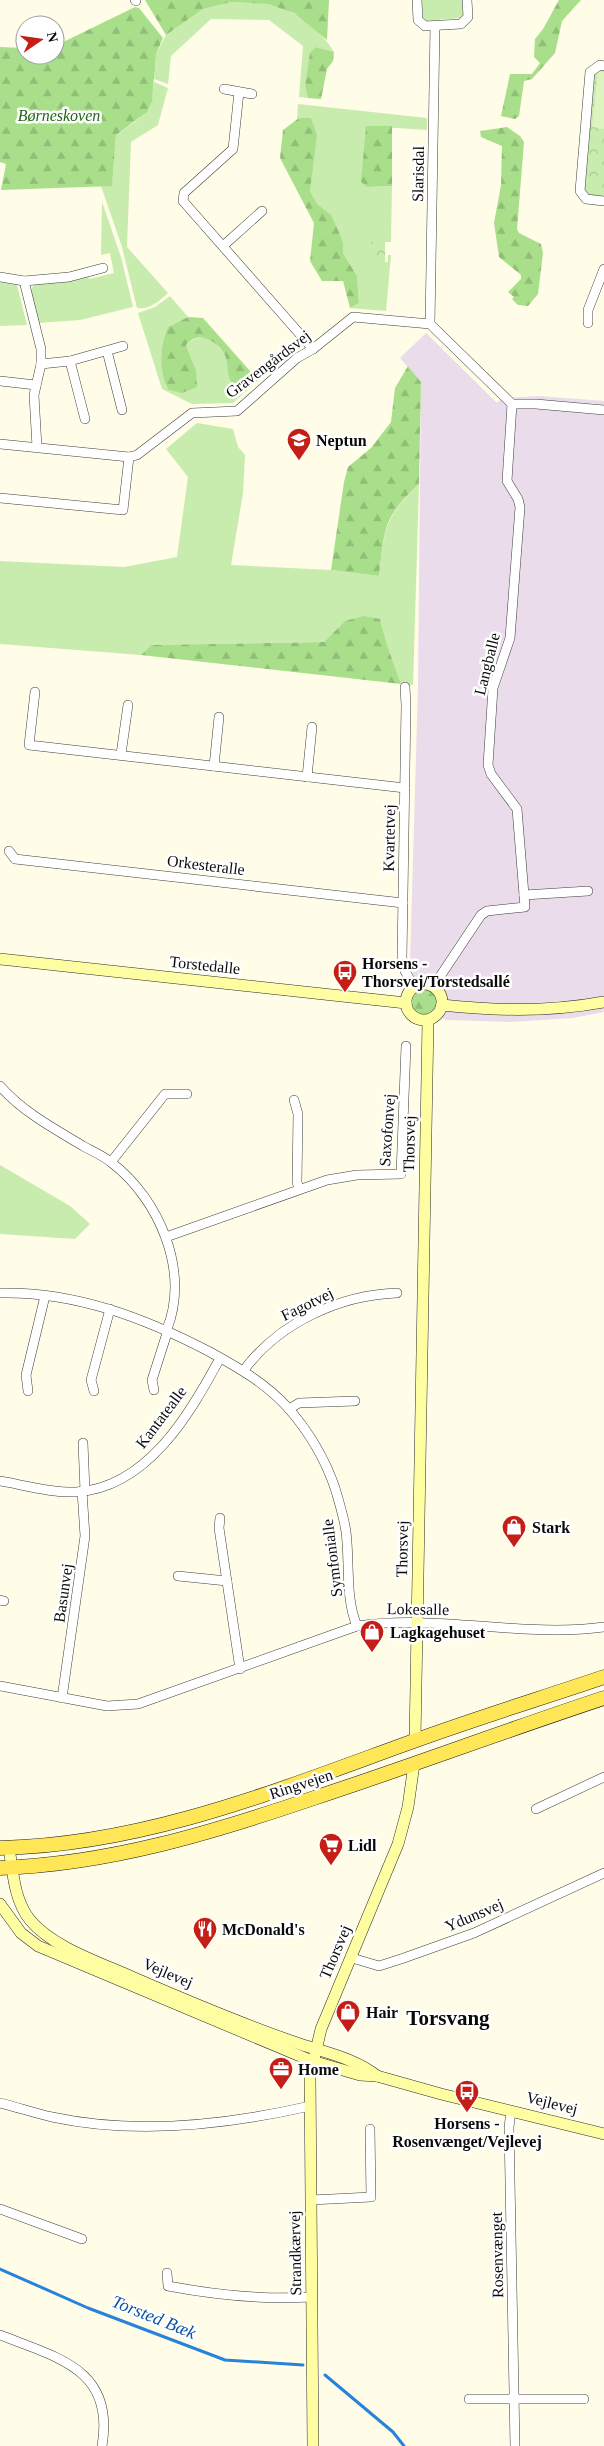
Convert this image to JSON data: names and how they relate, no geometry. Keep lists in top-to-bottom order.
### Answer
{
  "streets": {
    "main road": ["Thorsvej", "Ringvejen"],
    "street": [
      "Slarisdal",
      "Gravengårdsvej",
      "Langballe",
      "Kvartetvej",
      "Orkesteralle",
      "Torstedalle",
      "Saxofonvej",
      "Fagotvej",
      "Kantatealle",
      "Symfonialle",
      "Basunvej",
      "Lokesalle",
      "Ydunsvej",
      "Vejlevej",
      "Strandkærvej",
      "Rosenvænget"
    ]
  },
  "crossings": [
    ["Slarisdal", "Gravengårdsvej"],
    ["Kvartetvej", "Orkesteralle"],
    ["Kvartetvej", "Torstedalle"],
    ["Kvartetvej", "Thorsvej"],
    ["Torstedalle", "Thorsvej"],
    ["Thorsvej", "Lokesalle"],
    ["Thorsvej", "Ringvejen"],
    ["Thorsvej", "Ydunsvej"],
    ["Thorsvej", "Vejlevej"],
    ["Thorsvej", "Strandkærvej"],
    ["Fagotvej", "Symfonialle"],
    ["Kantatealle", "Symfonialle"],
    ["Kantatealle", "Basunvej"],
    ["Symfonialle", "Lokesalle"],
    ["Basunvej", "Lokesalle"],
    ["Ringvejen", "Vejlevej"],
    ["Vejlevej", "Strandkærvej"],
    ["Vejlevej", "Rosenvænget"]
  ],
  "districts": ["Torsvang"],
  "water": ["Torsted Bæk"],
  "parks": ["Børneskoven"],
  "places": {
    "school or university": ["Neptun"],
    "bus stop": ["Horsens - Thorsvej/Torstedsallé", "Horsens - Rosenvænget/Vejlevej"],
    "shop": ["Stark", "Lagkagehuset", "Hair"],
    "supermarket": ["Lidl"],
    "restaurant": ["McDonald's"],
    "office": ["Home"]
  },
  "north": "right"
}
